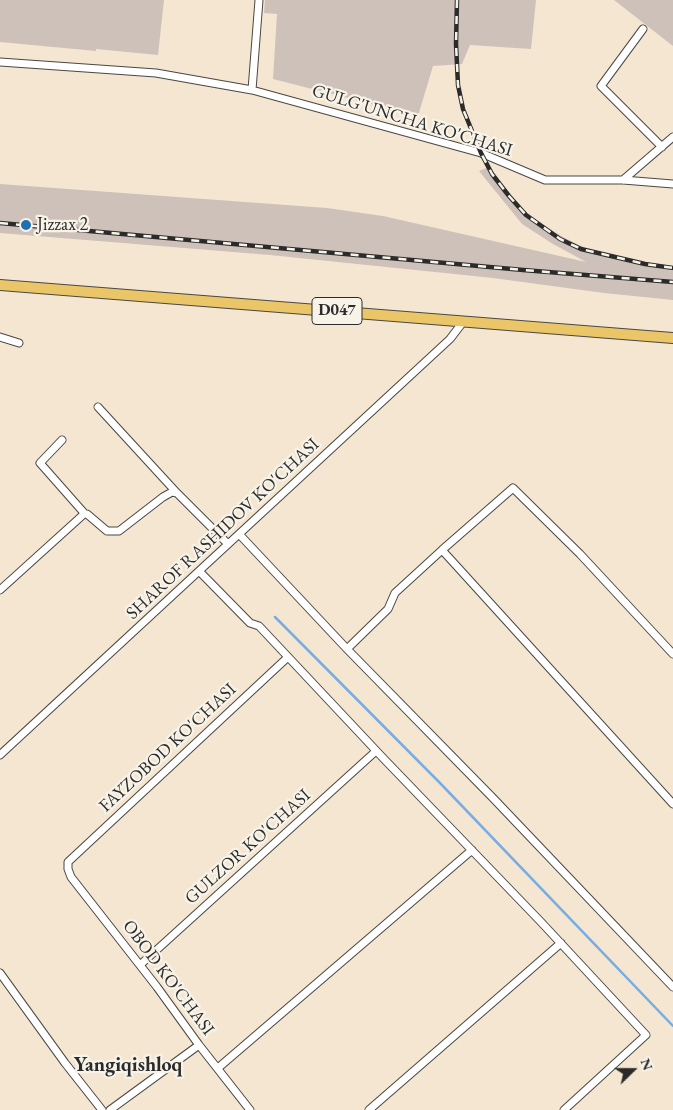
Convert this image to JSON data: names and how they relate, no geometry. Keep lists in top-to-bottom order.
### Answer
{
  "streets": {
    "main road": ["D047"],
    "street": [
      "GULG'UNCHA KO'CHASI",
      "SHAROF RASHIDOV KO'CHASI",
      "FAYZOBOD KO'CHASI",
      "GULZOR KO'CHASI",
      "OBOD KO'CHASI"
    ]
  },
  "crossings": [
    ["D047", "SHAROF RASHIDOV KO'CHASI"],
    ["FAYZOBOD KO'CHASI", "OBOD KO'CHASI"],
    ["GULZOR KO'CHASI", "OBOD KO'CHASI"]
  ],
  "districts": ["Yangiqishloq"],
  "places": ["Jizzax 2"],
  "north": "right"
}
